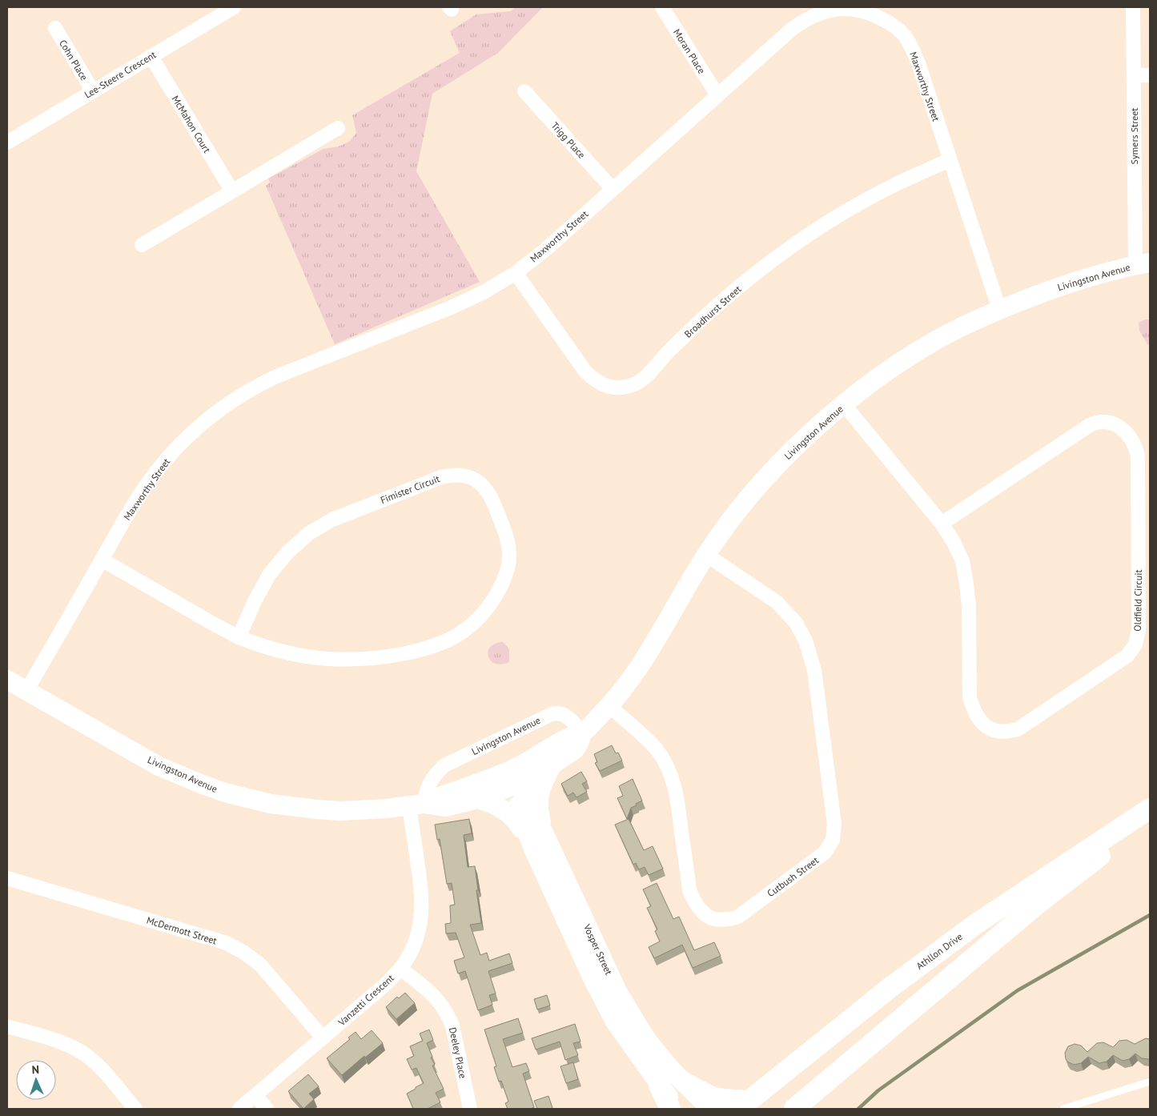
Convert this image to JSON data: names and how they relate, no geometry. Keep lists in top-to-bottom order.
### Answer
{
  "streets": {
    "main road": ["Athllon Drive"],
    "street": [
      "Moran Place",
      "Cohn Place",
      "Lee-Steere Crescent",
      "Maxworthy Street",
      "McMahon Court",
      "Symers Street",
      "Trigg Place",
      "Livingston Avenue",
      "Broadhurst Street",
      "Fimister Circuit",
      "Oldfield Circuit",
      "Cutbush Street",
      "McDermott Street",
      "Vosper Street",
      "Vanzetti Crescent",
      "Deeley Place"
    ]
  },
  "crossings": [
    ["Moran Place", "Maxworthy Street"],
    ["Cohn Place", "Lee-Steere Crescent"],
    ["Lee-Steere Crescent", "McMahon Court"],
    ["Maxworthy Street", "Trigg Place"],
    ["Maxworthy Street", "Livingston Avenue"],
    ["Maxworthy Street", "Broadhurst Street"],
    ["Maxworthy Street", "Fimister Circuit"],
    ["Symers Street", "Livingston Avenue"],
    ["Livingston Avenue", "Oldfield Circuit"],
    ["Livingston Avenue", "Cutbush Street"],
    ["Livingston Avenue", "Vosper Street"],
    ["Livingston Avenue", "Vanzetti Crescent"],
    ["McDermott Street", "Vanzetti Crescent"],
    ["Vanzetti Crescent", "Deeley Place"]
  ],
  "north": "top"
}
